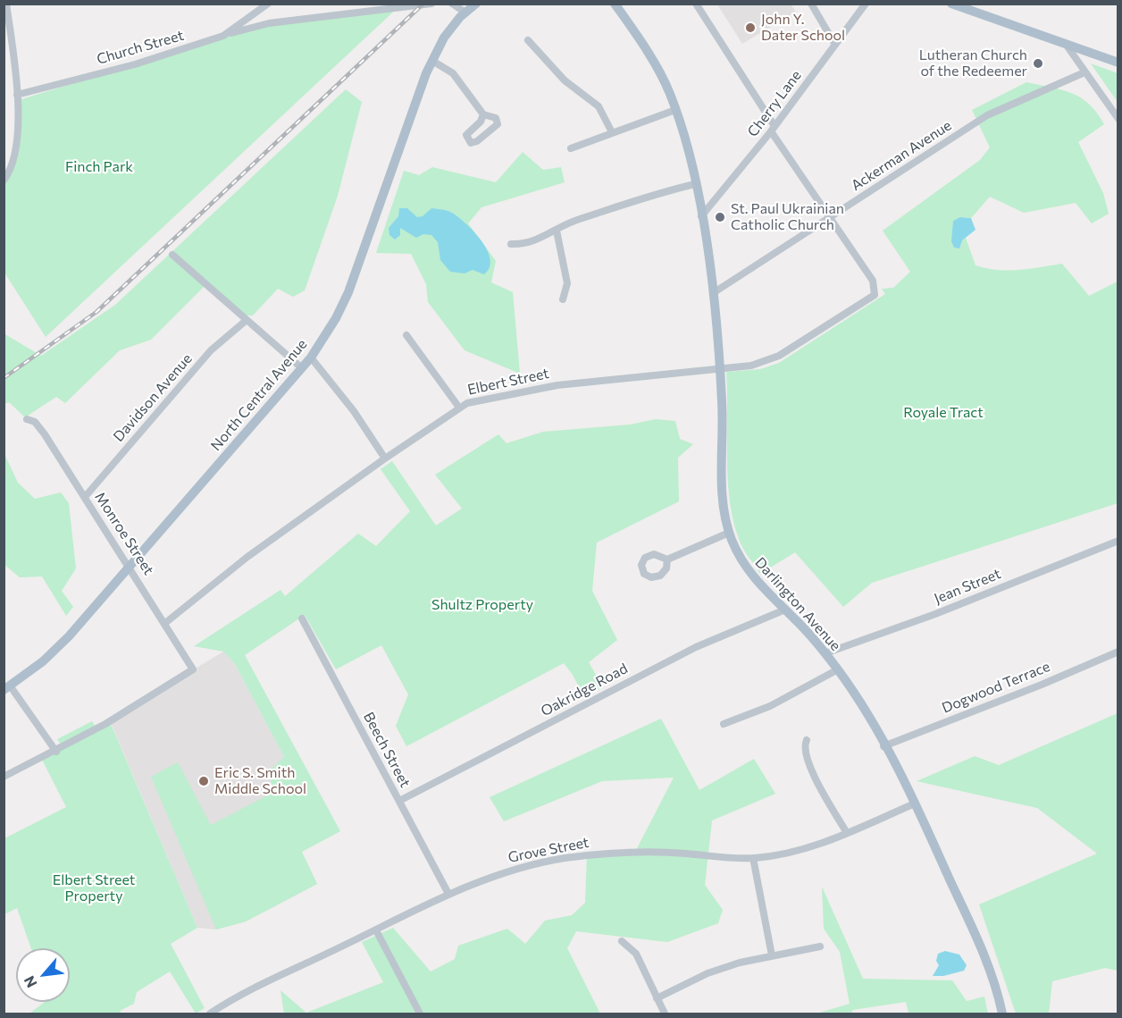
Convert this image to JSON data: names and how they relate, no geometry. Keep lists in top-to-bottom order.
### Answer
{
  "streets": {
    "main road": ["North Central Avenue", "Darlington Avenue"],
    "street": [
      "Church Street",
      "Cherry Lane",
      "Ackerman Avenue",
      "Elbert Street",
      "Davidson Avenue",
      "Monroe Street",
      "Jean Street",
      "Dogwood Terrace",
      "Oakridge Road",
      "Beech Street",
      "Grove Street"
    ]
  },
  "crossings": [
    ["Cherry Lane", "Darlington Avenue"],
    ["Ackerman Avenue", "Elbert Street"],
    ["Ackerman Avenue", "Darlington Avenue"],
    ["Elbert Street", "Monroe Street"],
    ["Elbert Street", "Darlington Avenue"],
    ["North Central Avenue", "Monroe Street"],
    ["Davidson Avenue", "Monroe Street"],
    ["Jean Street", "Darlington Avenue"],
    ["Darlington Avenue", "Dogwood Terrace"],
    ["Darlington Avenue", "Oakridge Road"],
    ["Darlington Avenue", "Grove Street"],
    ["Oakridge Road", "Beech Street"],
    ["Beech Street", "Grove Street"]
  ],
  "parks": [
    "Finch Park",
    "Royale Tract",
    "Shultz Property",
    "Elbert Street Property"
  ],
  "places": [
    "John Y. Dater School",
    "Lutheran Church of the Redeemer",
    "St. Paul Ukrainian Catholic Church",
    "Eric S. Smith Middle School"
  ],
  "north": "bottom left"
}
